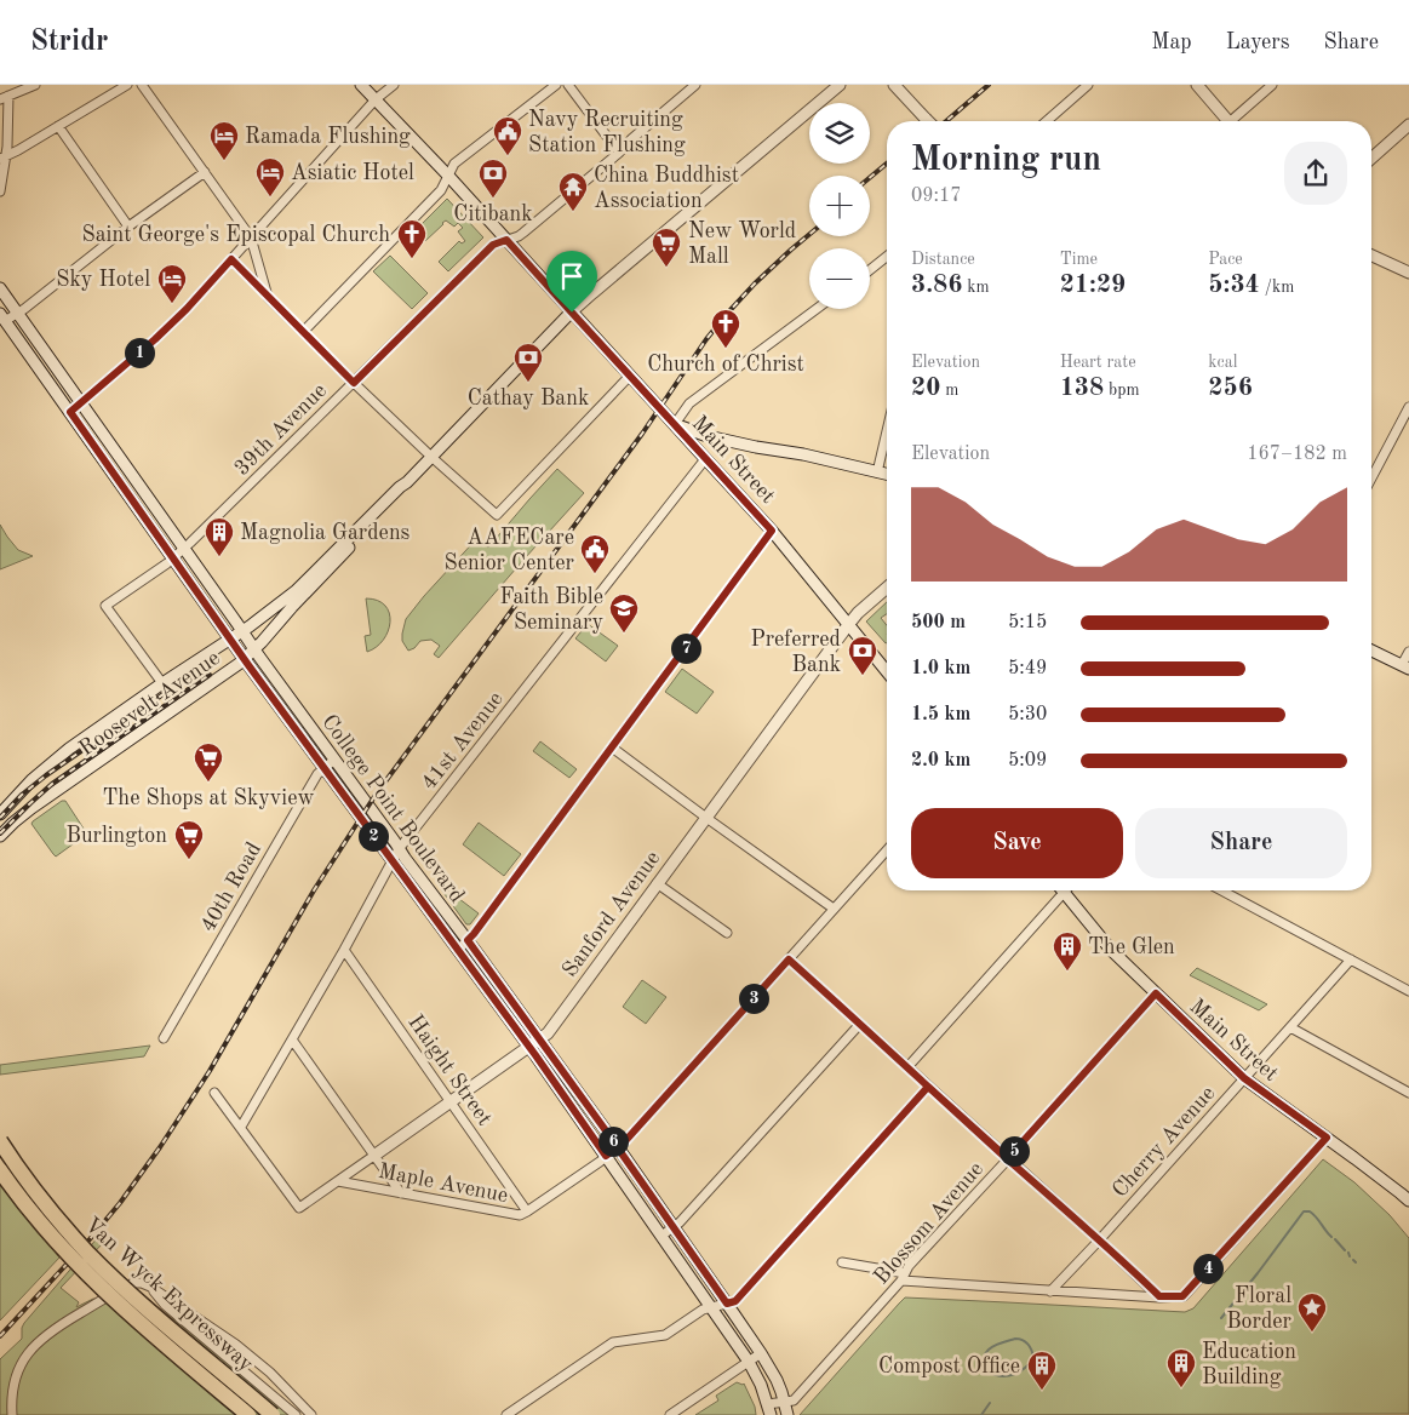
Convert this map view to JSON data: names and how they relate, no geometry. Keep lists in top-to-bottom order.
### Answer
{
  "streets": {
    "highway": ["Van Wyck Expressway"],
    "main road": [
      "Main Street",
      "Roosevelt Avenue",
      "College Point Boulevard",
      "Sanford Avenue"
    ],
    "street": [
      "39th Avenue",
      "41st Avenue",
      "40th Road",
      "Haight Street",
      "Cherry Avenue",
      "Maple Avenue",
      "Blossom Avenue"
    ]
  },
  "crossings": [
    ["39th Avenue", "Main Street"],
    ["39th Avenue", "Roosevelt Avenue"],
    ["39th Avenue", "College Point Boulevard"],
    ["Main Street", "Roosevelt Avenue"],
    ["Main Street", "41st Avenue"],
    ["Main Street", "Sanford Avenue"],
    ["Main Street", "Cherry Avenue"],
    ["Main Street", "Blossom Avenue"],
    ["Roosevelt Avenue", "College Point Boulevard"],
    ["41st Avenue", "College Point Boulevard"],
    ["41st Avenue", "Sanford Avenue"],
    ["41st Avenue", "Haight Street"],
    ["College Point Boulevard", "40th Road"],
    ["College Point Boulevard", "Sanford Avenue"],
    ["College Point Boulevard", "Maple Avenue"],
    ["College Point Boulevard", "Blossom Avenue"],
    ["Sanford Avenue", "Haight Street"],
    ["Sanford Avenue", "Maple Avenue"],
    ["Haight Street", "Maple Avenue"]
  ],
  "places": {
    "public building": ["Navy Recruiting Station Flushing", "AAFECare Senior Center"],
    "hotel": ["Ramada Flushing", "Asiatic Hotel", "Sky Hotel"],
    "bank": ["Citibank", "Cathay Bank", "Preferred Bank"],
    "temple": ["China Buddhist Association"],
    "church": ["Saint George's Episcopal Church", "Church of Christ"],
    "supermarket": ["New World Mall", "The Shops at Skyview", "Burlington"],
    "building": [
      "Magnolia Gardens",
      "The Glen",
      "Education Building",
      "Compost Office"
    ],
    "school or university": ["Faith Bible Seminary"],
    "place": ["Floral Border"]
  },
  "page": {
    "header": "Stridr",
    "nav": ["Map", "Layers", "Share"],
    "map_buttons": ["+", "−"],
    "heading": ["Morning run", "09:17"],
    "stats": [
      ["Distance", "3.86 km"],
      ["Time", "21:29"],
      ["Pace", "5:34 /km"],
      ["Elevation", "20 m"],
      ["Heart rate", "138 bpm"],
      ["kcal", "256"]
    ],
    "pins": [
      "1",
      "7",
      "2",
      "3",
      "6",
      "5",
      "4"
    ],
    "chart": ["Elevation", "167–182 m"],
    "list": [
      {
        "name": "500 m",
        "note": "5:15"
      },
      {
        "name": "1.0 km",
        "note": "5:49"
      },
      {
        "name": "1.5 km",
        "note": "5:30"
      },
      {
        "name": "2.0 km",
        "note": "5:09"
      }
    ],
    "buttons": ["Save", "Share"]
  }
}
